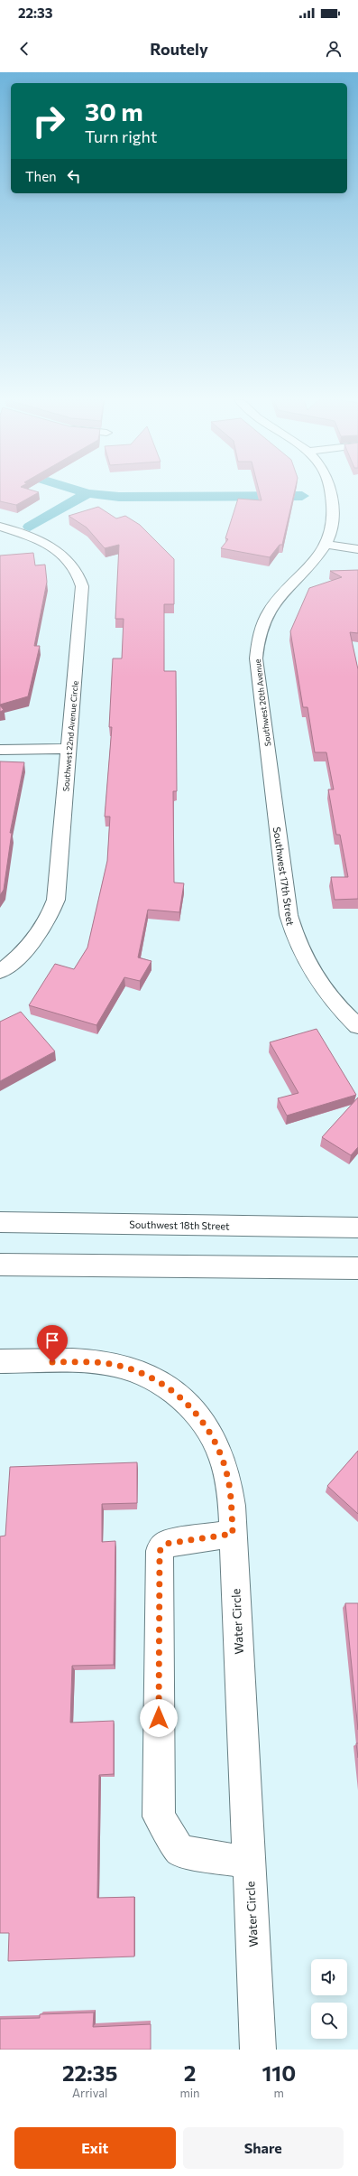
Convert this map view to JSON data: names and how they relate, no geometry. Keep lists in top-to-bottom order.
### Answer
{
  "streets": {
    "street": [
      "Southwest 20th Avenue",
      "Southwest 22nd Avenue Circle",
      "Southwest 17th Street",
      "Southwest 18th Street",
      "Water Circle"
    ]
  },
  "crossings": [
    ["Southwest 20th Avenue", "Southwest 17th Street"]
  ],
  "page": {
    "status": "22:33",
    "header": "Routely",
    "turn": ["30 m", "Turn right"],
    "then": "Then",
    "eta": [
      "22:35",
      "Arrival",
      "2",
      "min",
      "110",
      "m"
    ],
    "buttons": ["Exit", "Share"]
  }
}
